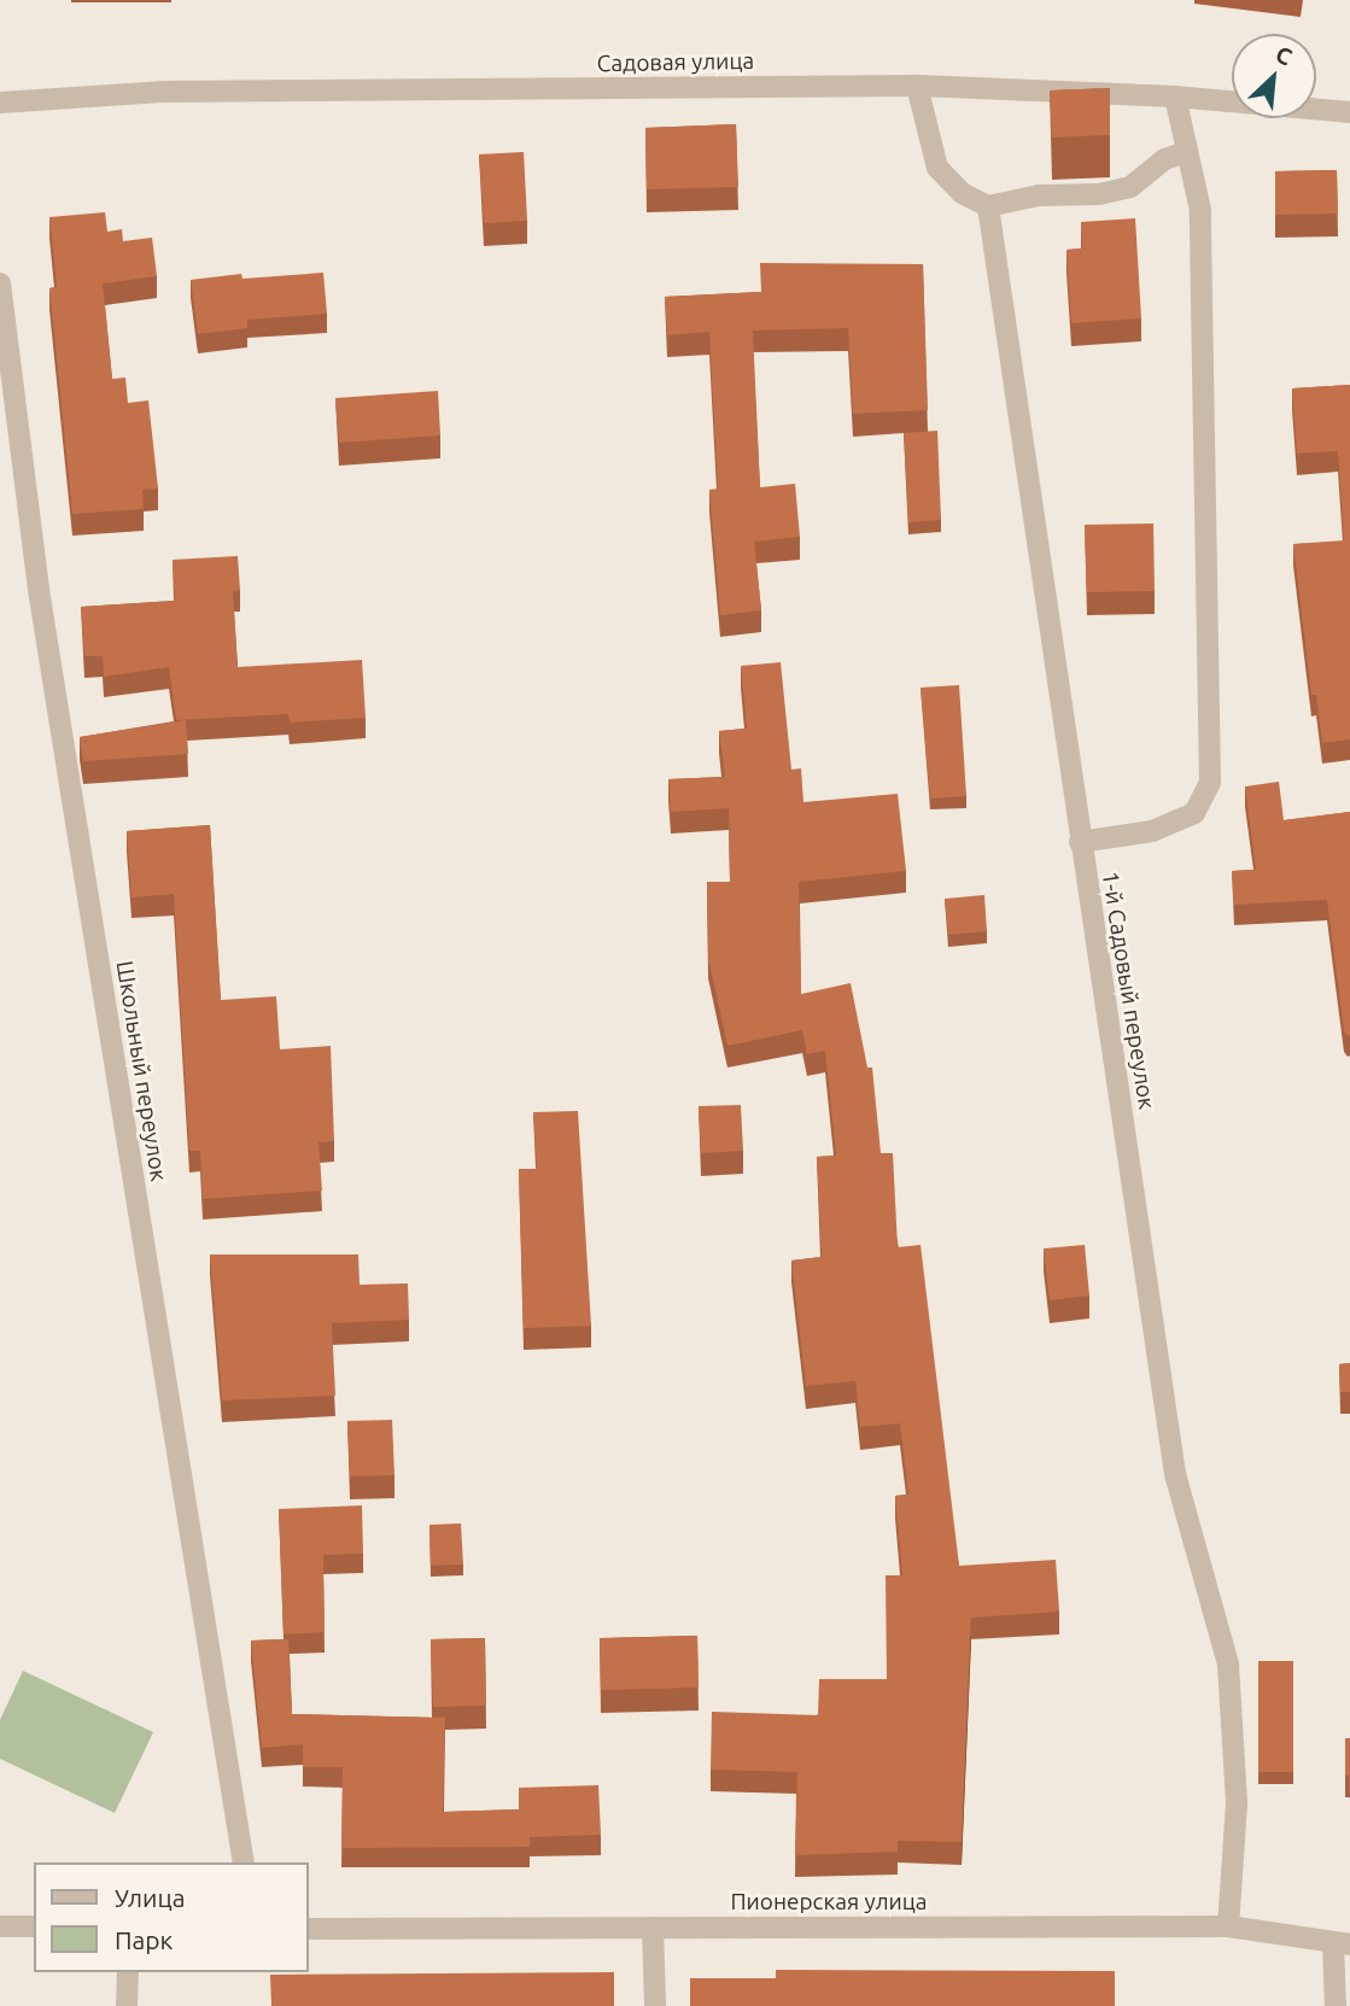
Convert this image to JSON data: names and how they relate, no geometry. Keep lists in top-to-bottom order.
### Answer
{
  "streets": {
    "street": [
      "Садовая улица",
      "1-й Садовый переулок",
      "Школьный переулок",
      "Пионерская улица"
    ]
  },
  "crossings": [
    ["1-й Садовый переулок", "Пионерская улица"]
  ],
  "legend": ["Улица", "Парк"],
  "north": "top right"
}
